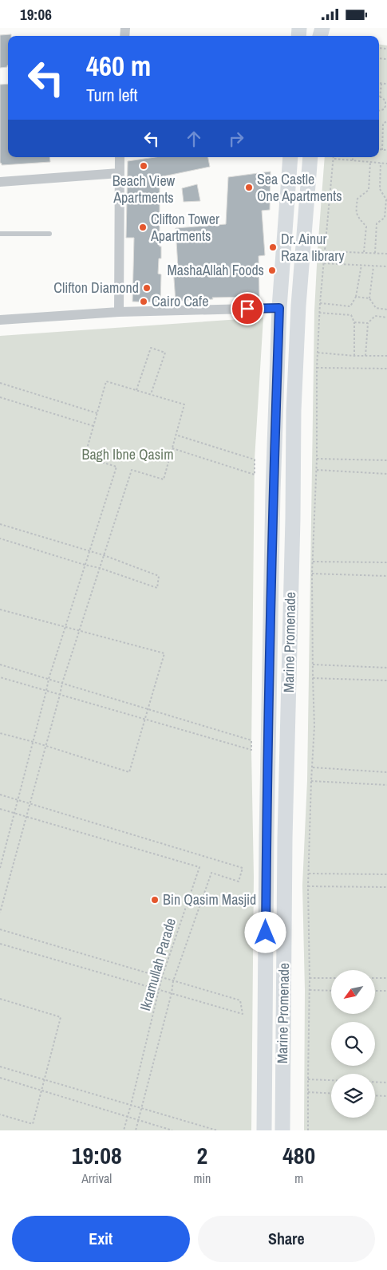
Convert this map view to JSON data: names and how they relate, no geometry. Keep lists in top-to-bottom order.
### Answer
{
  "streets": {
    "main road": ["Marine Promenade"],
    "path": ["Ikramullah Parade"]
  },
  "parks": ["Bagh Ibne Qasim"],
  "places": [
    "Beach View Apartments",
    "Sea Castle One Apartments",
    "Clifton Tower Apartments",
    "Dr. Ainur Raza library",
    "MashaAllah Foods",
    "Clifton Diamond",
    "Cairo Cafe",
    "Bin Qasim Masjid"
  ],
  "north": "bottom left",
  "page": {
    "status": "19:06",
    "turn": ["460 m", "Turn left"],
    "eta": [
      "19:08",
      "Arrival",
      "2",
      "min",
      "480",
      "m"
    ],
    "buttons": ["Exit", "Share"]
  }
}
